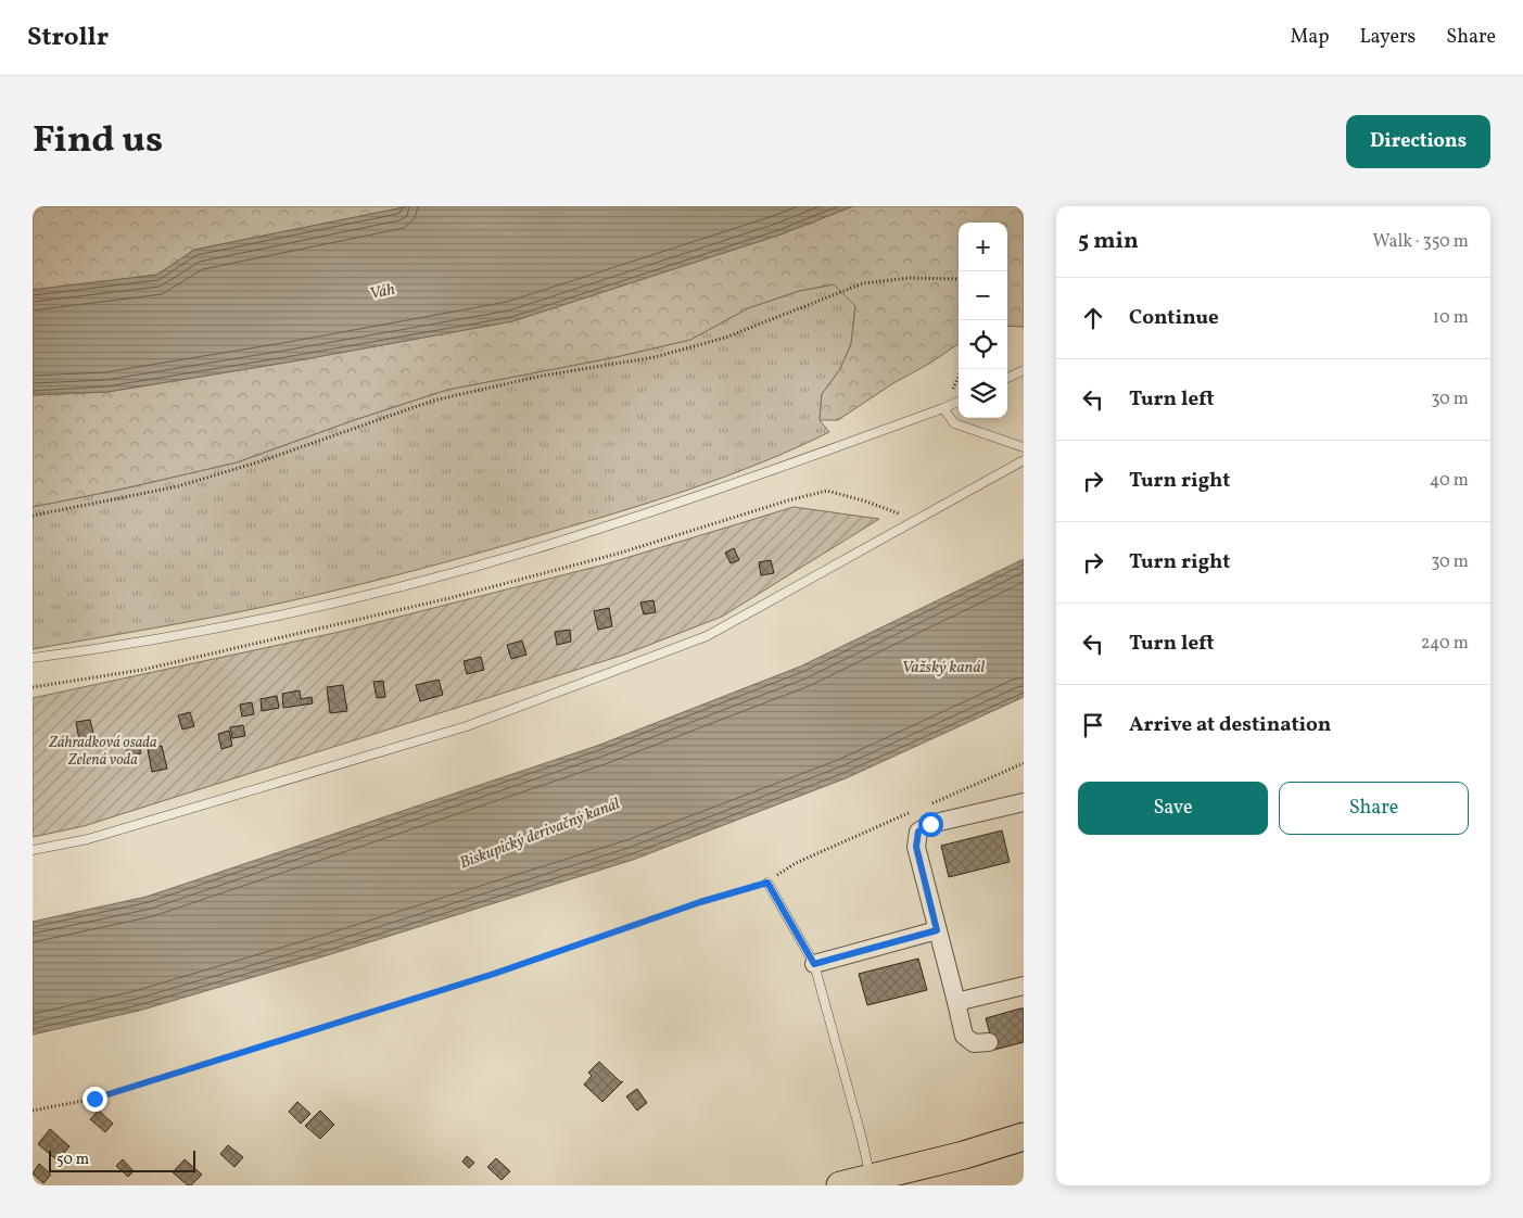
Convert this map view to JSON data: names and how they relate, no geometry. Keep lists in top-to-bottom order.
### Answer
{
  "water": ["Váh", "Važský kanál", "Biskupický derivačný kanál"],
  "parks": ["Záhradková osada Zelená voda"],
  "scale_bar": "50 m",
  "page": {
    "header": "Strollr",
    "nav": ["Map", "Layers", "Share"],
    "title": "Find us",
    "buttons": [
      "Directions",
      ["Save", "Share"]
    ],
    "heading": ["5 min", "Walk · 350 m"],
    "map_buttons": ["+", "−"],
    "list": [
      ["Continue", "10 m"],
      ["Turn left", "30 m"],
      ["Turn right", "40 m"],
      ["Turn right", "30 m"],
      ["Turn left", "240 m"],
      "Arrive at destination"
    ],
    "scale": "50 m"
  }
}
